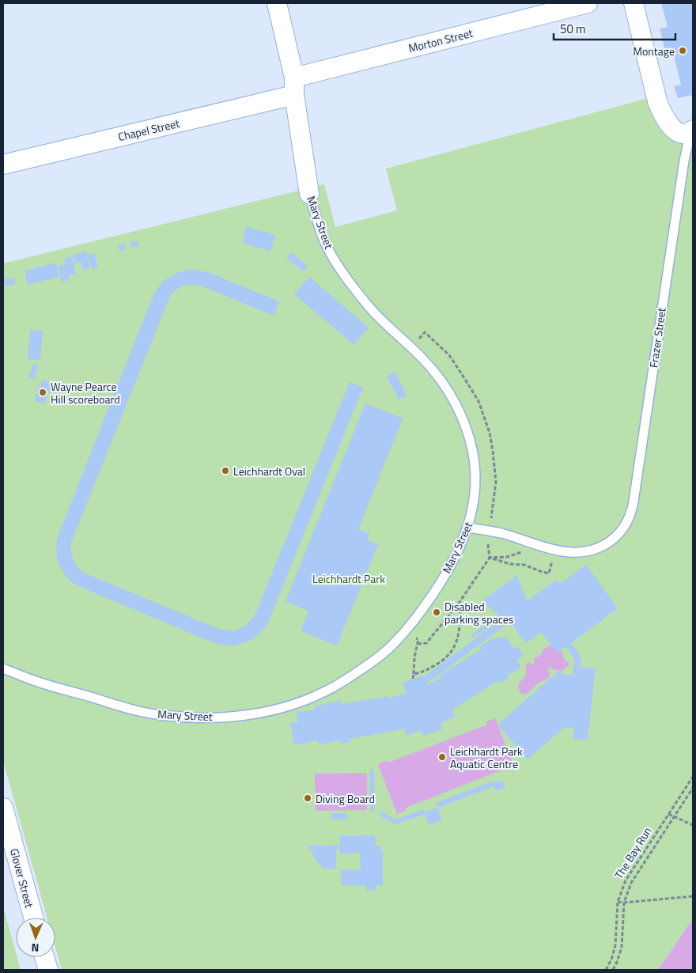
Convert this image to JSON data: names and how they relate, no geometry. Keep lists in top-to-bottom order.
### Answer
{
  "streets": {
    "street": [
      "Morton Street",
      "Chapel Street",
      "Mary Street",
      "Frazer Street",
      "Glover Street"
    ],
    "path": ["The Bay Run"]
  },
  "crossings": [
    ["Morton Street", "Chapel Street"],
    ["Morton Street", "Mary Street"],
    ["Chapel Street", "Mary Street"],
    ["Mary Street", "Frazer Street"]
  ],
  "parks": ["Leichhardt Park"],
  "places": [
    "Montage",
    "Wayne Pearce Hill scoreboard",
    "Leichhardt Oval",
    "Disabled parking spaces",
    "Leichhardt Park Aquatic Centre",
    "Diving Board"
  ],
  "scale_bar": "50 m",
  "north": "bottom"
}
